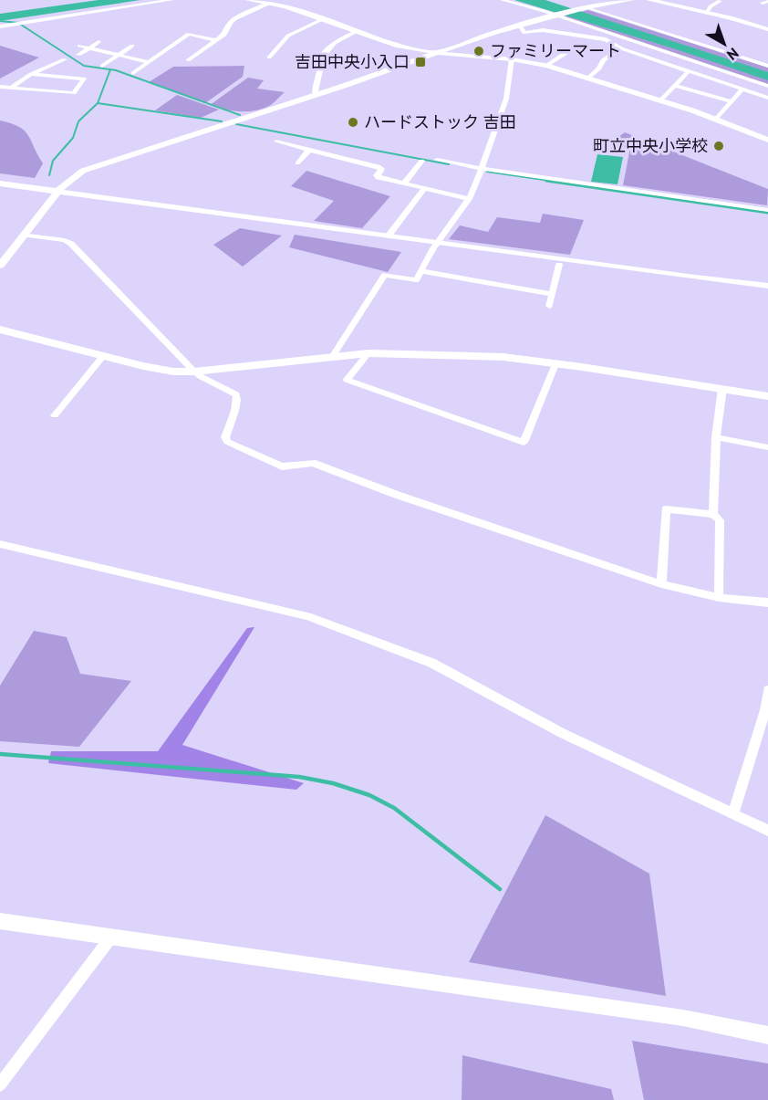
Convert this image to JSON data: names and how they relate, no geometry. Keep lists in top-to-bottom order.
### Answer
{
  "places": {
    "other": ["ファミリーマート", "ハードストック 吉田", "町立中央小学校"],
    "transit": ["吉田中央小入口"]
  },
  "north": "bottom right"
}
